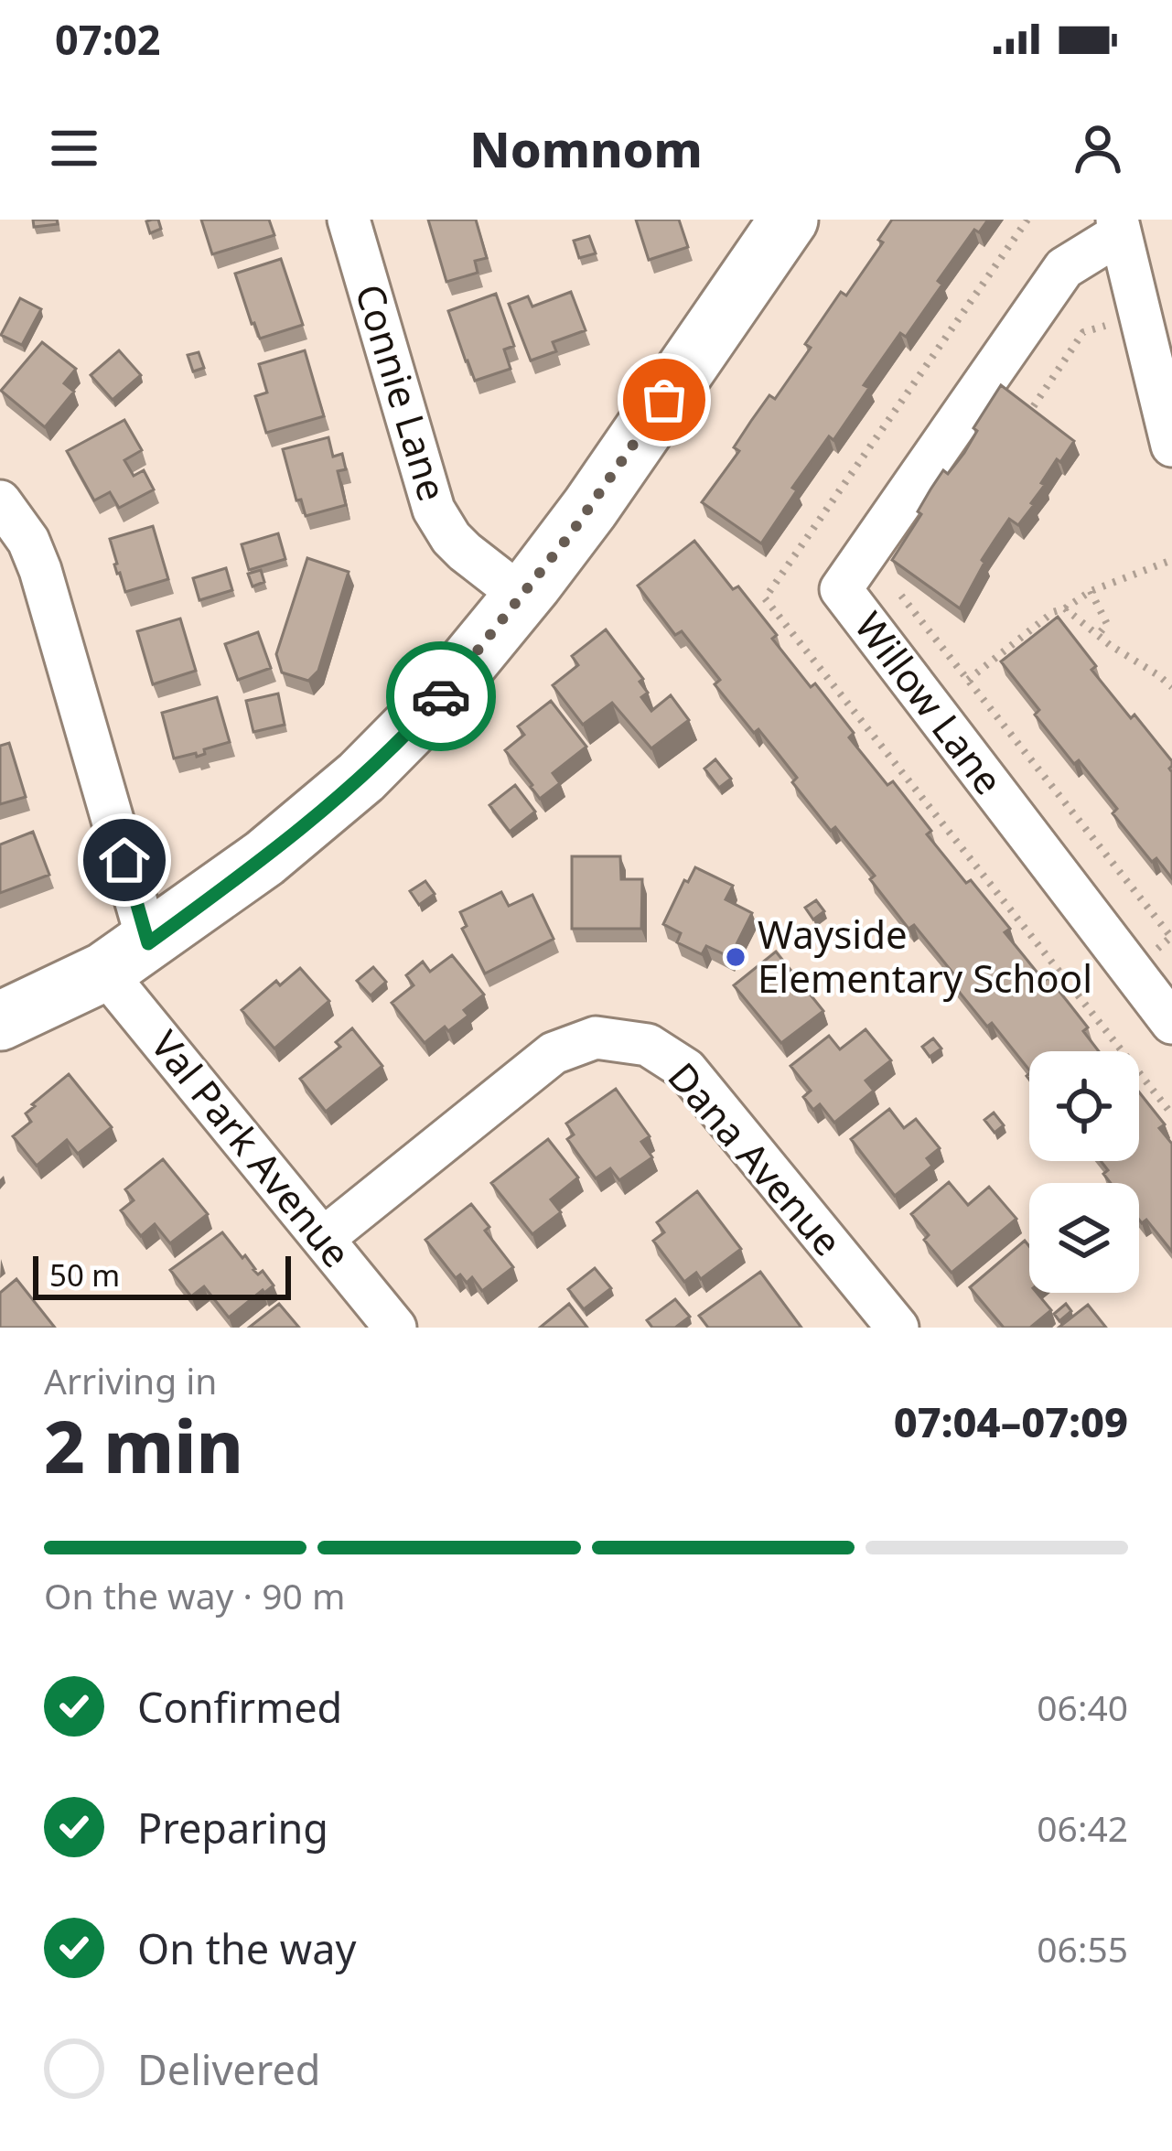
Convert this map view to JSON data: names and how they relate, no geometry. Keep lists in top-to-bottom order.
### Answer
{
  "streets": {
    "street": [
      "Connie Lane",
      "Willow Lane",
      "Val Park Avenue",
      "Dana Avenue"
    ]
  },
  "crossings": [
    ["Val Park Avenue", "Dana Avenue"]
  ],
  "places": ["Wayside Elementary School"],
  "scale_bar": "50 m",
  "page": {
    "status": "07:02",
    "header": "Nomnom",
    "scale": "50 m",
    "heading": ["2 min", "Arriving in", "07:04–07:09"],
    "bar": "On the way · 90 m",
    "list": [
      ["Confirmed", "06:40"],
      ["Preparing", "06:42"],
      ["On the way", "06:55"],
      "Delivered"
    ]
  }
}
